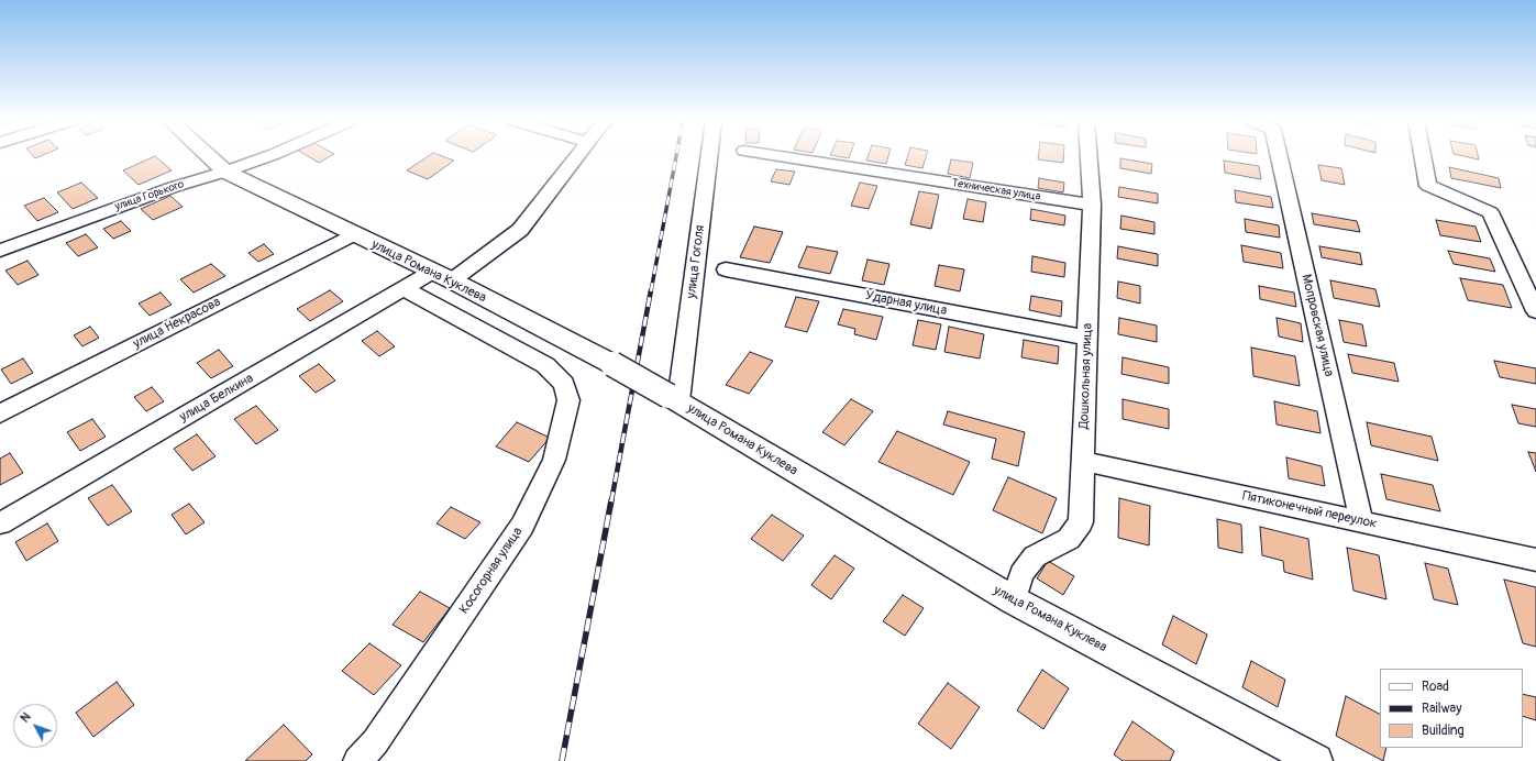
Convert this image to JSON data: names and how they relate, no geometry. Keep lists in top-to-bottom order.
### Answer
{
  "streets": {
    "street": [
      "Техническая улица",
      "улица Горького",
      "улица Гоголя",
      "улица Романа Куклева",
      "Ударная улица",
      "улица Некрасова",
      "Мопровская улица",
      "Дошкольная улица",
      "улица Белкина",
      "Пятиконечный переулок",
      "Косогорная улица"
    ]
  },
  "crossings": [
    ["Техническая улица", "Дошкольная улица"],
    ["улица Горького", "улица Романа Куклева"],
    ["улица Гоголя", "улица Романа Куклева"],
    ["улица Романа Куклева", "улица Некрасова"],
    ["улица Романа Куклева", "Дошкольная улица"],
    ["улица Романа Куклева", "улица Белкина"],
    ["Ударная улица", "Дошкольная улица"],
    ["Мопровская улица", "Пятиконечный переулок"],
    ["Дошкольная улица", "Пятиконечный переулок"],
    ["улица Белкина", "Косогорная улица"]
  ],
  "legend": ["Road", "Railway", "Building"],
  "north": "top left"
}
